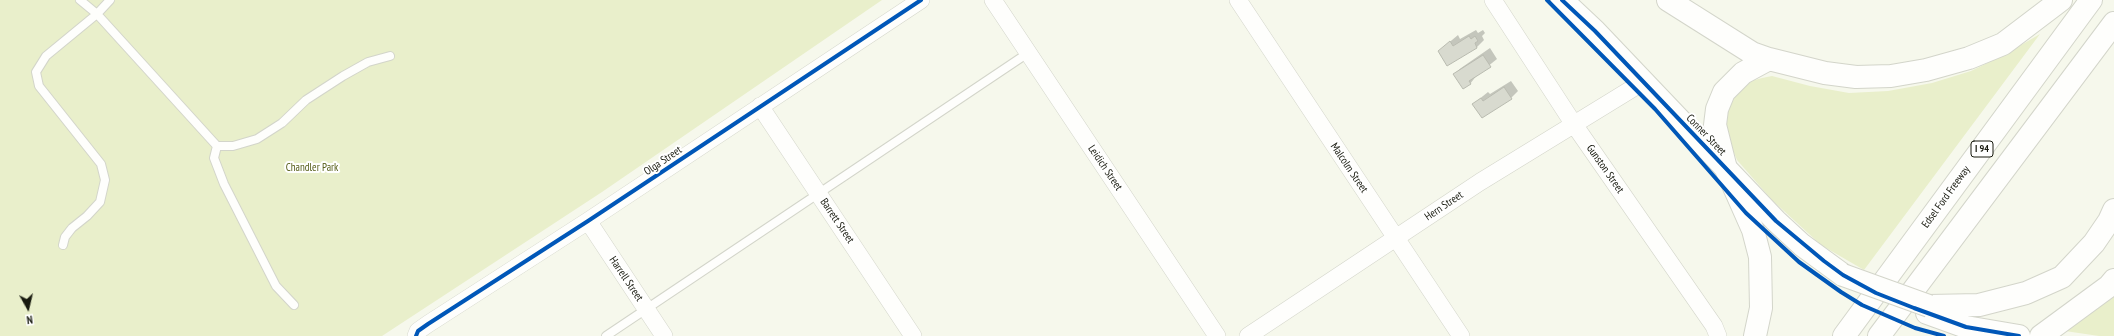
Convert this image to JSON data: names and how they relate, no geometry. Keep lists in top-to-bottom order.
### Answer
{
  "streets": {
    "main road": ["Conner Street", "I 94", "Edsel Ford Freeway"],
    "street": [
      "Olga Street",
      "Leidich Street",
      "Malcolm Street",
      "Gunston Street",
      "Hern Street",
      "Barrett Street",
      "Harrell Street"
    ]
  },
  "crossings": [
    ["Conner Street", "Hern Street"],
    ["Olga Street", "Barrett Street"],
    ["Olga Street", "Harrell Street"],
    ["Malcolm Street", "Hern Street"],
    ["Gunston Street", "Hern Street"]
  ],
  "parks": ["Chandler Park"],
  "north": "bottom"
}
